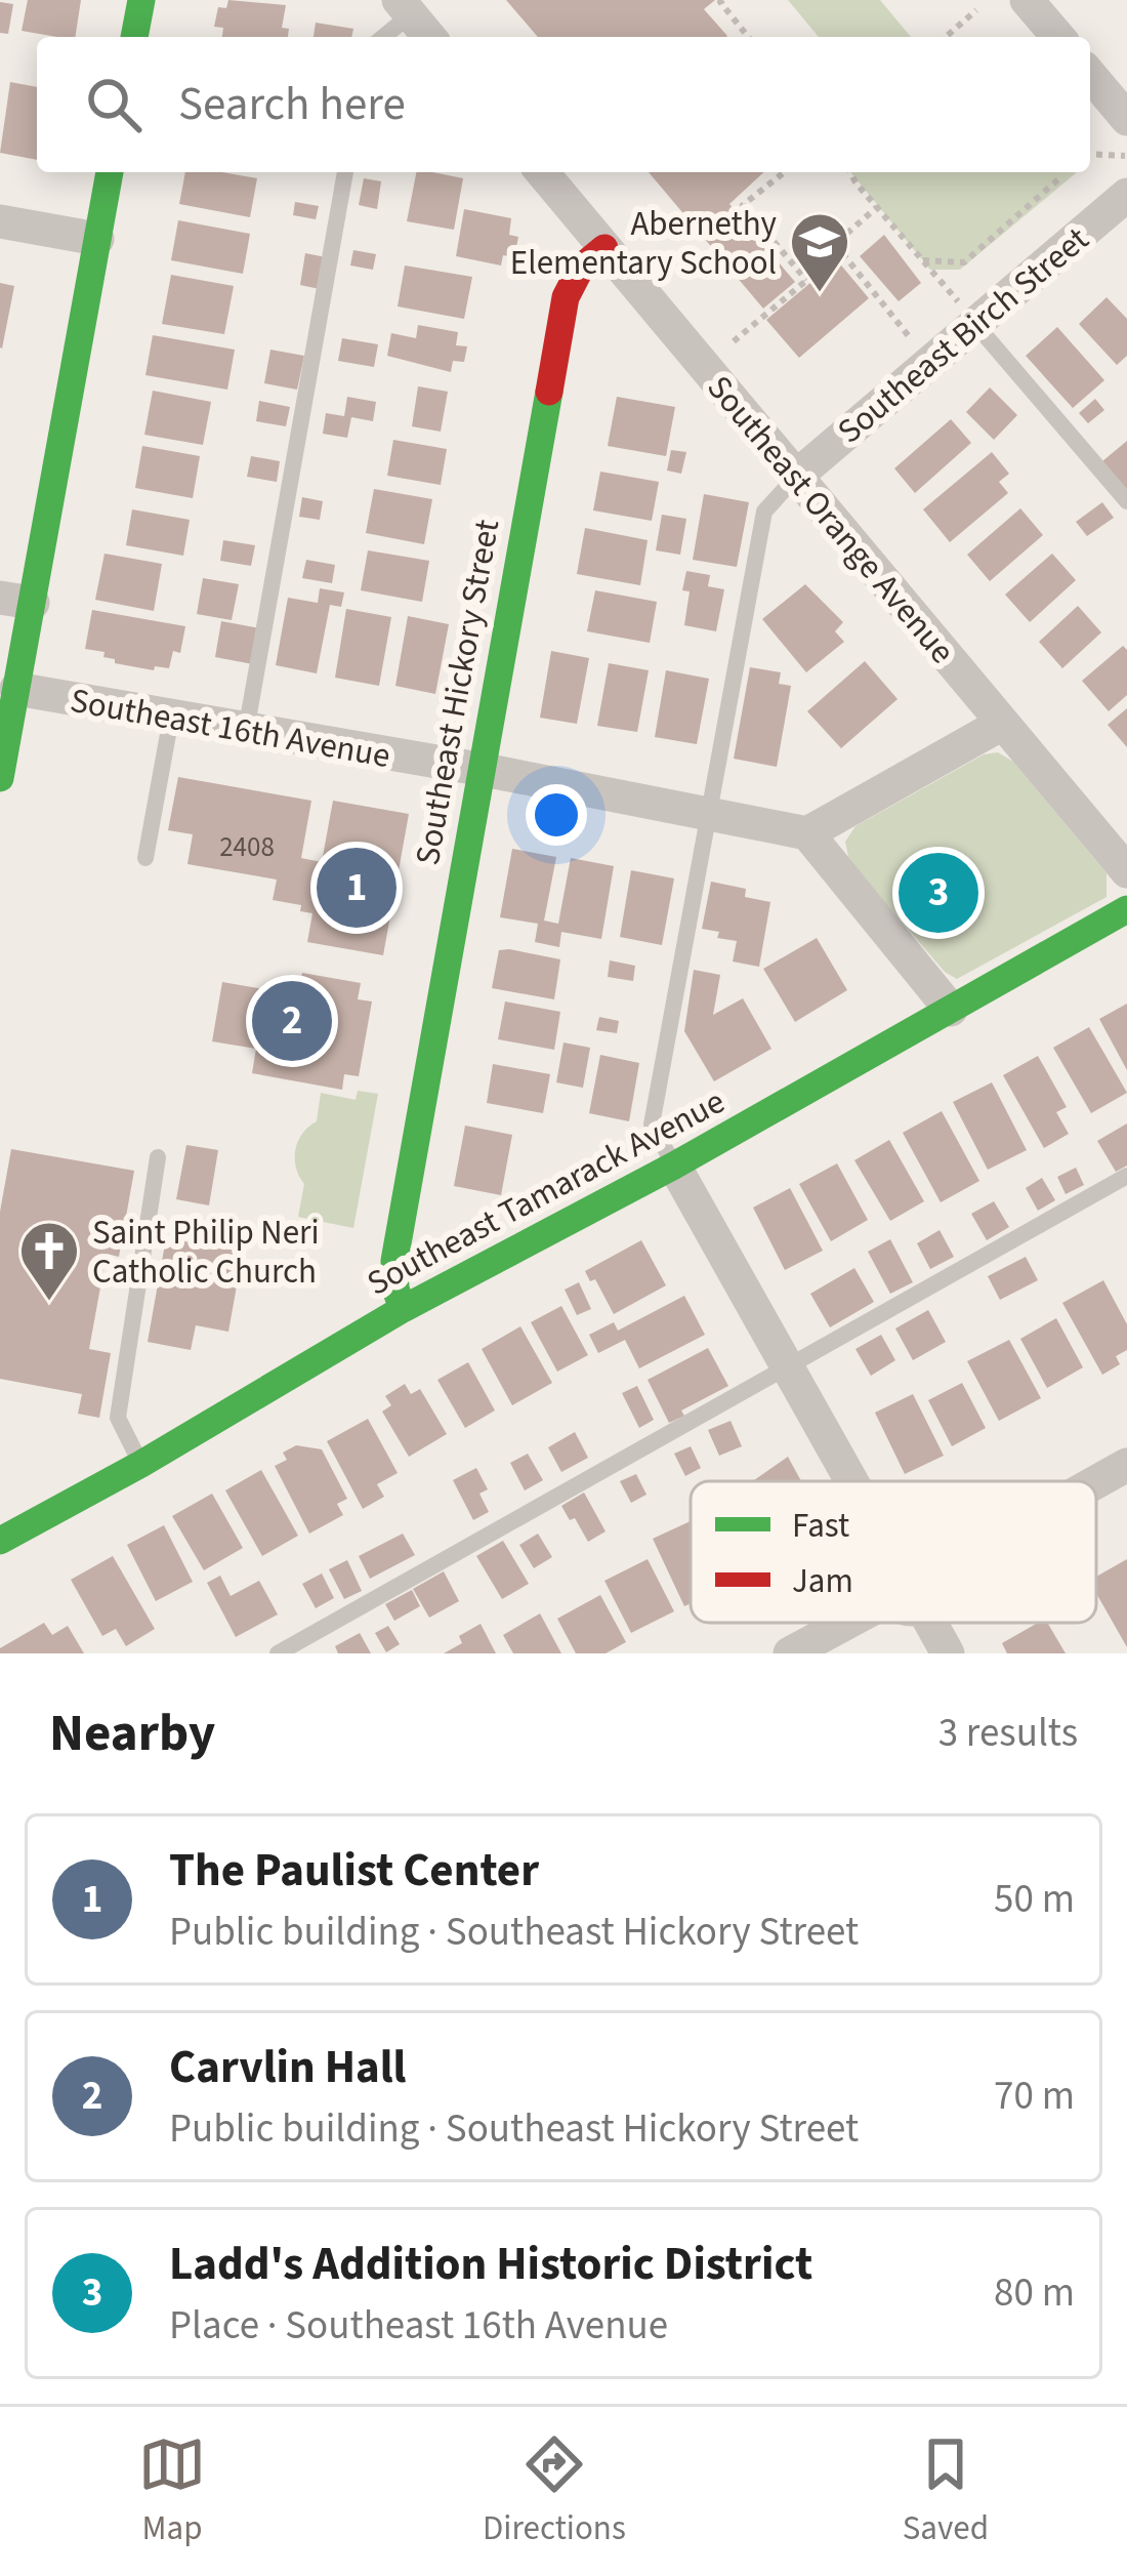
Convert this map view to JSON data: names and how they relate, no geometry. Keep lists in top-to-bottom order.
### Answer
{
  "streets": {
    "street": [
      "Southeast Birch Street",
      "Southeast Orange Avenue",
      "Southeast Hickory Street",
      "Southeast 16th Avenue",
      "Southeast Tamarack Avenue"
    ]
  },
  "crossings": [
    ["Southeast Birch Street", "Southeast Orange Avenue"],
    ["Southeast Orange Avenue", "Southeast Hickory Street"],
    ["Southeast Hickory Street", "Southeast 16th Avenue"],
    ["Southeast Hickory Street", "Southeast Tamarack Avenue"]
  ],
  "places": {
    "school or university": ["Abernethy Elementary School"],
    "church": ["Saint Philip Neri Catholic Church"]
  },
  "house_numbers": ["2408"],
  "legend": ["Fast", "Jam"],
  "page": {
    "search": "Search here",
    "pins": ["1", "3", "2"],
    "heading": ["Nearby", "3 results"],
    "list": [
      {
        "mark": "1",
        "name": "The Paulist Center",
        "note": "Public building · Southeast Hickory Street",
        "value": "50 m"
      },
      {
        "mark": "2",
        "name": "Carvlin Hall",
        "note": "Public building · Southeast Hickory Street",
        "value": "70 m"
      },
      {
        "mark": "3",
        "name": "Ladd's Addition Historic District",
        "note": "Place · Southeast 16th Avenue",
        "value": "80 m"
      }
    ],
    "nav": ["Map", "Directions", "Saved"]
  }
}
